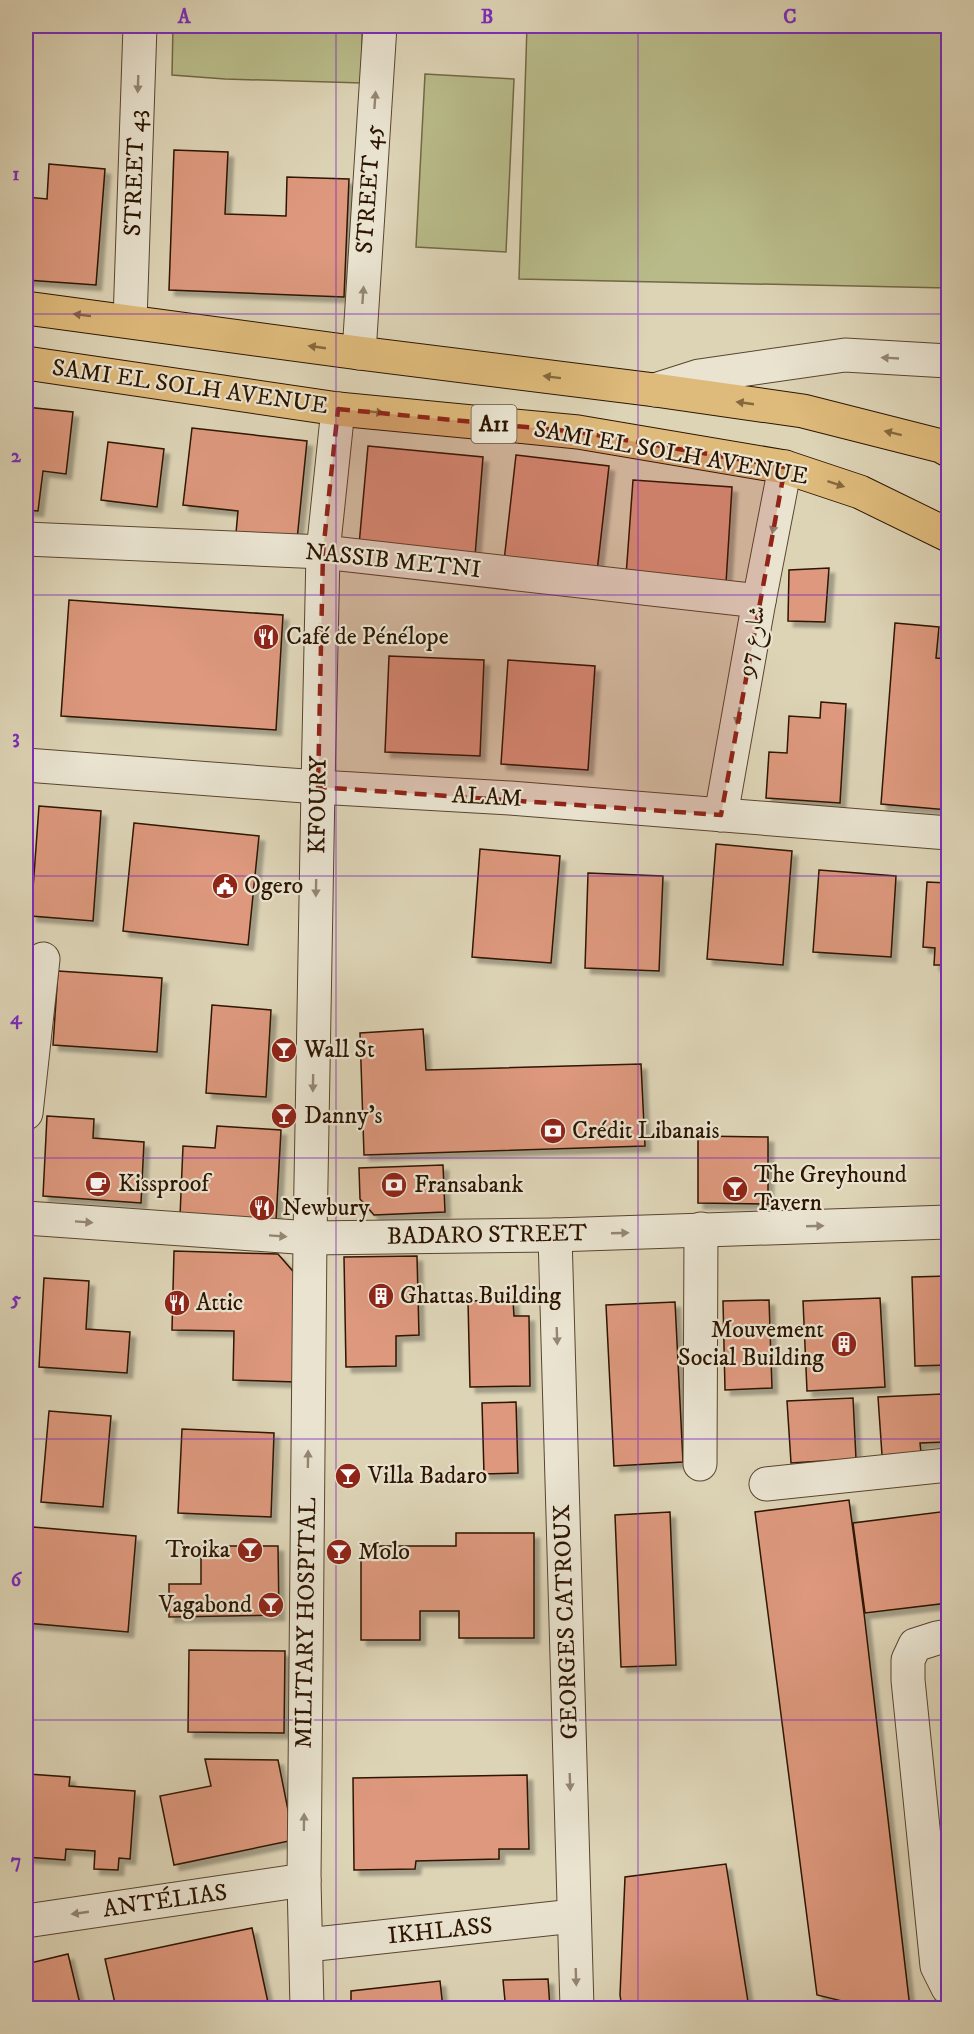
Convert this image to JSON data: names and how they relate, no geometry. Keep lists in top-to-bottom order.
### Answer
{
  "streets": {
    "highway": ["SAMI EL SOLH AVENUE", "A11"],
    "street": [
      "STREET 43",
      "STREET 45",
      "NASSIB METNI",
      "شارع 97",
      "ALAM",
      "KFOURY",
      "BADARO STREET",
      "GEORGES CATROUX",
      "MILITARY HOSPITAL",
      "ANTÉLIAS",
      "IKHLASS"
    ]
  },
  "crossings": [
    ["STREET 43", "A11"],
    ["STREET 45", "A11"],
    ["SAMI EL SOLH AVENUE", "شارع 97"],
    ["SAMI EL SOLH AVENUE", "KFOURY"],
    ["NASSIB METNI", "شارع 97"],
    ["NASSIB METNI", "KFOURY"],
    ["شارع 97", "ALAM"],
    ["ALAM", "KFOURY"],
    ["KFOURY", "BADARO STREET"],
    ["KFOURY", "MILITARY HOSPITAL"],
    ["BADARO STREET", "GEORGES CATROUX"],
    ["BADARO STREET", "MILITARY HOSPITAL"],
    ["GEORGES CATROUX", "IKHLASS"],
    ["MILITARY HOSPITAL", "ANTÉLIAS"],
    ["MILITARY HOSPITAL", "IKHLASS"]
  ],
  "one_way": [
    "STREET 43",
    "STREET 45",
    "شارع 97",
    "BADARO STREET",
    "MILITARY HOSPITAL",
    "ANTÉLIAS"
  ],
  "places": {
    "restaurant": ["Café de Pénélope", "Newbury", "Attic"],
    "public building": ["Ogero"],
    "bar": [
      "Wall St",
      "Danny's",
      "The Greyhound Tavern",
      "Villa Badaro",
      "Troika",
      "Molo",
      "Vagabond"
    ],
    "bank": ["Crédit Libanais", "Fransabank"],
    "cafe": ["Kissproof"],
    "building": ["Ghattas Building", "Mouvement Social Building"]
  },
  "grid": {
    "columns": ["A", "B", "C"],
    "rows": [
      "1",
      "2",
      "3",
      "4",
      "5",
      "6",
      "7"
    ]
  }
}
